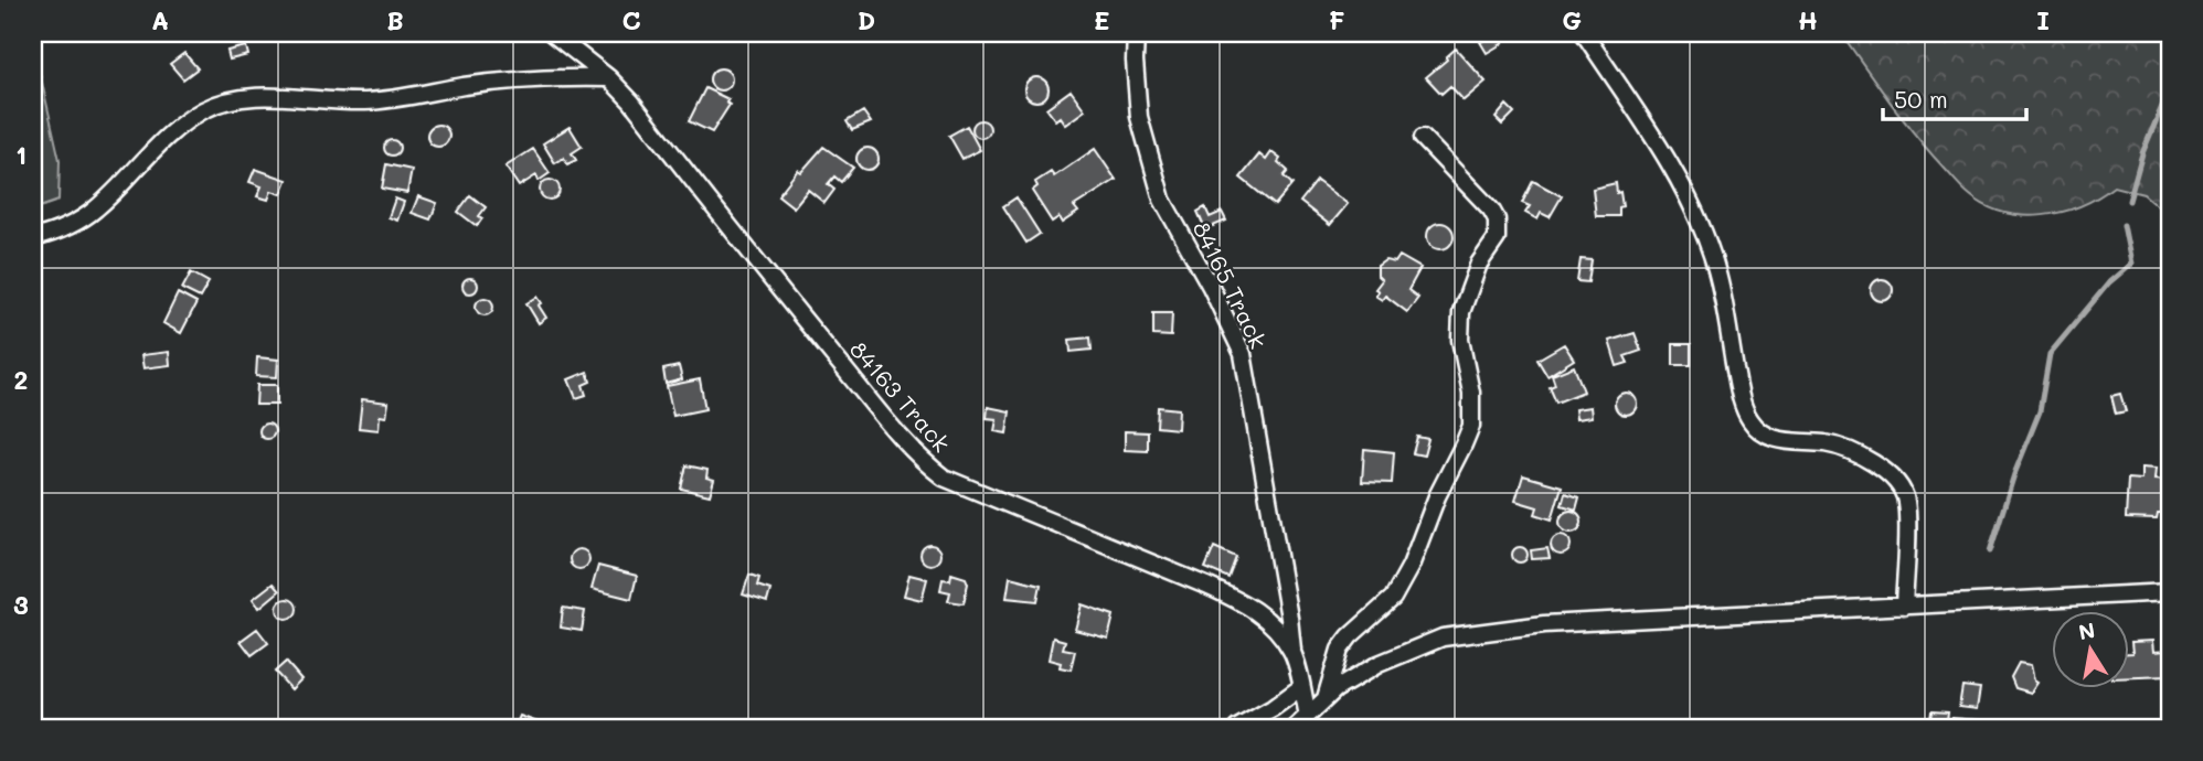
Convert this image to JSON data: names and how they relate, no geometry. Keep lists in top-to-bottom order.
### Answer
{
  "streets": {
    "street": ["84165 Track", "84163 Track"]
  },
  "crossings": [
    ["84165 Track", "84163 Track"]
  ],
  "scale_bar": "50 m",
  "north": "top",
  "grid": {
    "columns": [
      "A",
      "B",
      "C",
      "D",
      "E",
      "F",
      "G",
      "H",
      "I"
    ],
    "rows": ["1", "2", "3"]
  }
}
